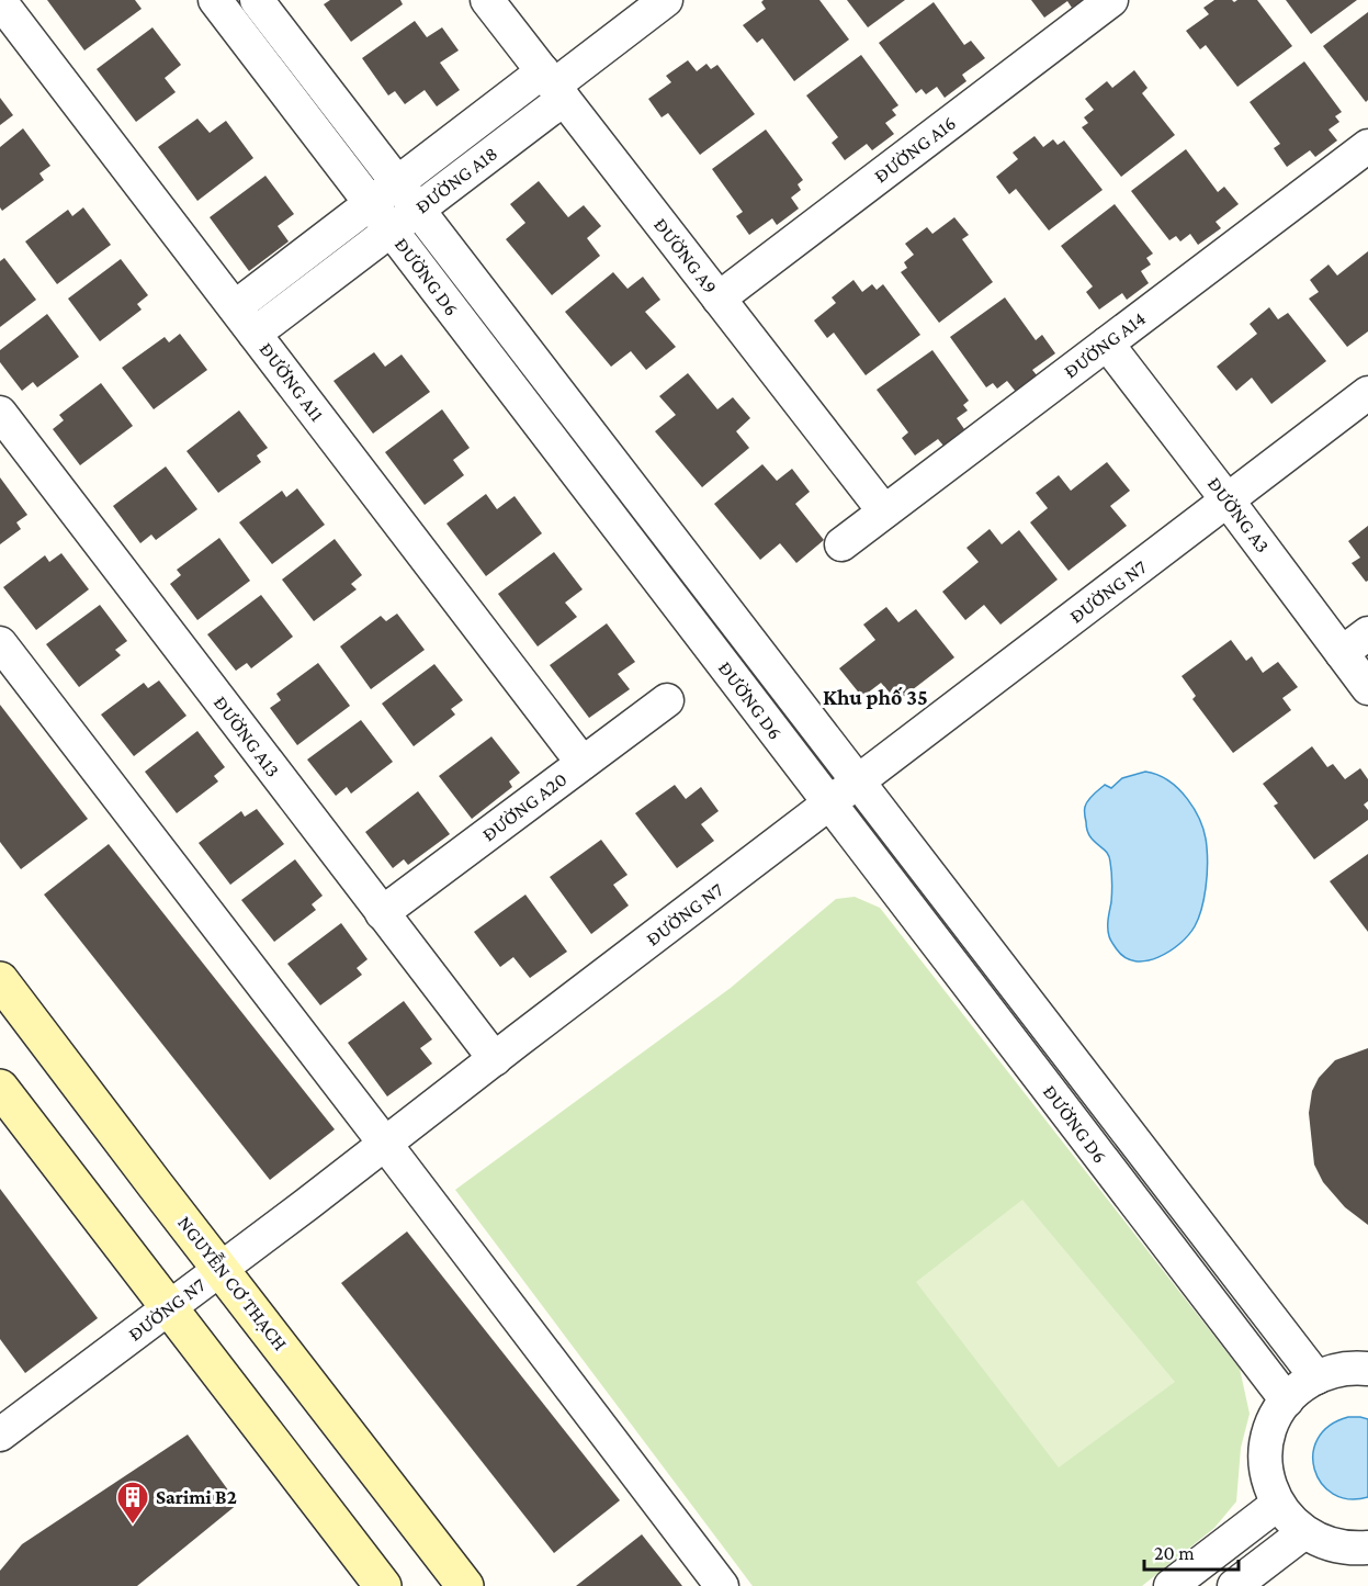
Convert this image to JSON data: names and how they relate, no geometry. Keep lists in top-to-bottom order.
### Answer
{
  "streets": {
    "main road": ["NGUYỄN CƠ THẠCH"],
    "street": [
      "ĐƯỜNG A16",
      "ĐƯỜNG A18",
      "ĐƯỜNG A9",
      "ĐƯỜNG D6",
      "ĐƯỜNG A14",
      "ĐƯỜNG A11",
      "ĐƯỜNG A3",
      "ĐƯỜNG N7",
      "ĐƯỜNG A13",
      "ĐƯỜNG A20"
    ]
  },
  "crossings": [
    ["ĐƯỜNG A16", "ĐƯỜNG A9"],
    ["ĐƯỜNG A18", "ĐƯỜNG A9"],
    ["ĐƯỜNG A18", "ĐƯỜNG D6"],
    ["ĐƯỜNG A18", "ĐƯỜNG A11"],
    ["ĐƯỜNG A9", "ĐƯỜNG A14"],
    ["ĐƯỜNG D6", "ĐƯỜNG N7"],
    ["ĐƯỜNG A14", "ĐƯỜNG A3"],
    ["ĐƯỜNG A11", "ĐƯỜNG A20"],
    ["ĐƯỜNG A3", "ĐƯỜNG N7"],
    ["ĐƯỜNG N7", "ĐƯỜNG A13"],
    ["ĐƯỜNG N7", "NGUYỄN CƠ THẠCH"],
    ["ĐƯỜNG A13", "ĐƯỜNG A20"]
  ],
  "districts": ["Khu phố 35"],
  "places": {
    "building": ["Sarimi B2"]
  },
  "scale_bar": "20 m"
}
